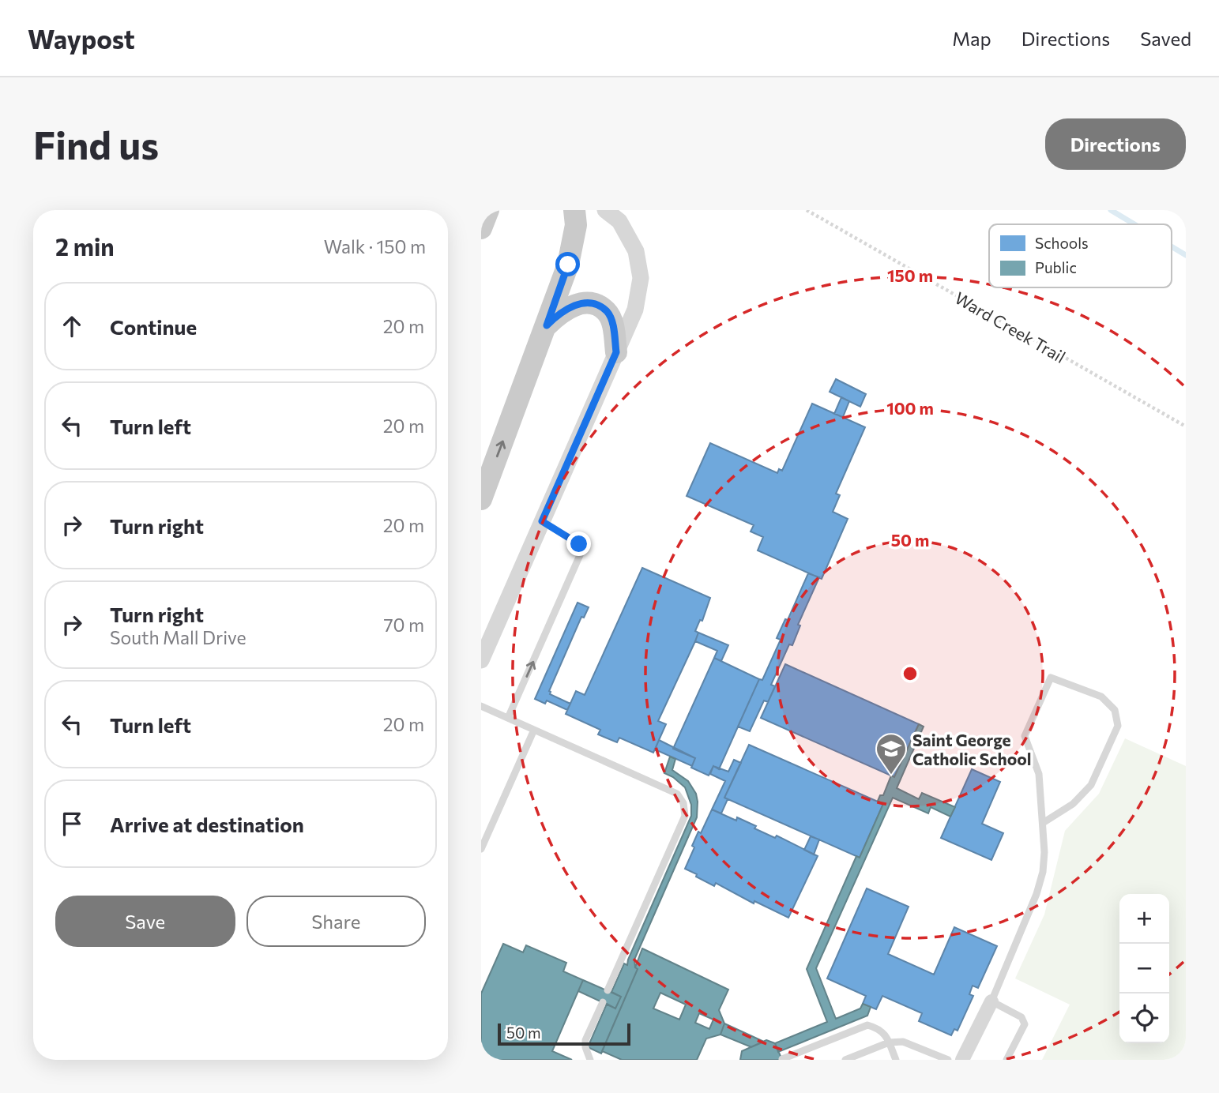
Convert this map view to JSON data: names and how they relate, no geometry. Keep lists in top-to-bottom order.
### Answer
{
  "streets": {
    "path": ["Ward Creek Trail"]
  },
  "places": {
    "school or university": ["Saint George Catholic School"]
  },
  "legend": ["Schools", "Public"],
  "scale_bar": "50 m",
  "page": {
    "header": "Waypost",
    "nav": ["Map", "Directions", "Saved"],
    "buttons": [
      "Directions",
      ["Save", "Share"]
    ],
    "title": "Find us",
    "heading": ["2 min", "Walk · 150 m"],
    "list": [
      ["Continue", "20 m"],
      ["Turn left", "20 m"],
      ["Turn right", "20 m"],
      ["Turn right", "South Mall Drive", "70 m"],
      ["Turn left", "20 m"],
      "Arrive at destination"
    ],
    "map_buttons": ["+", "−"],
    "scale": "50 m"
  },
  "rings": ["150 m", "100 m", "50 m"]
}
